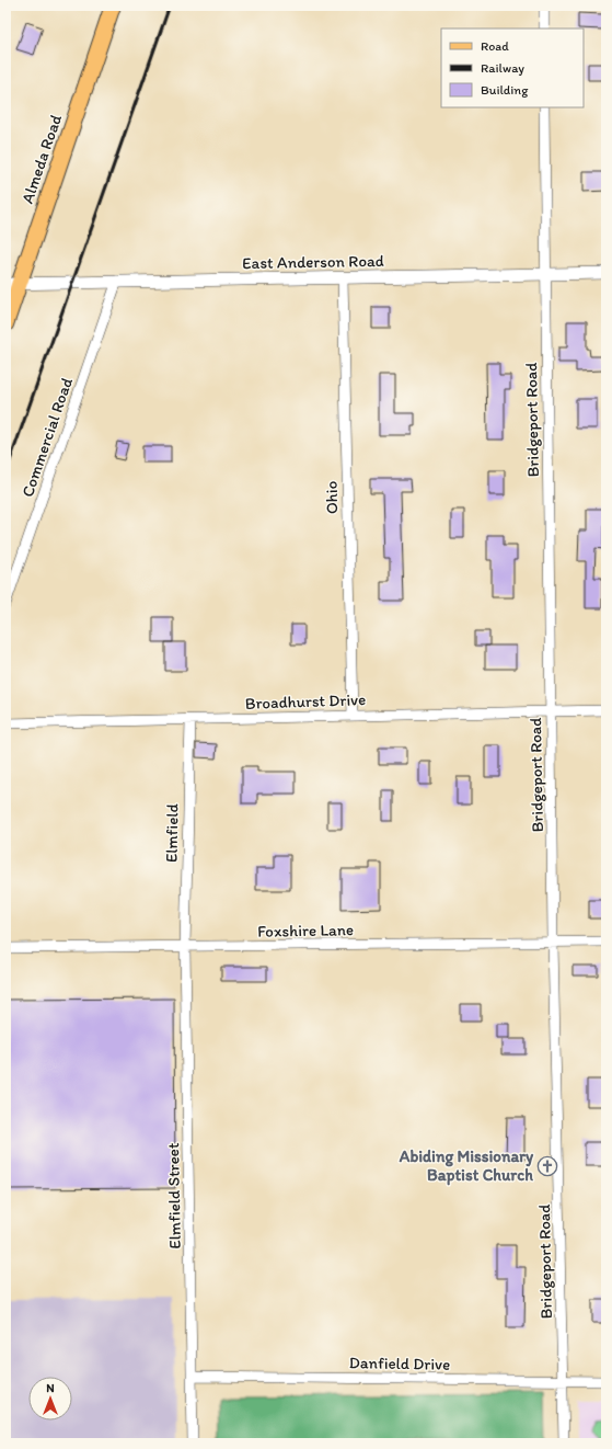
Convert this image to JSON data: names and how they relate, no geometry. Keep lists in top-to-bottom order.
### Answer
{
  "streets": {
    "main road": ["Almeda Road"],
    "street": [
      "East Anderson Road",
      "Bridgeport Road",
      "Commercial Road",
      "Ohio",
      "Broadhurst Drive",
      "Elmfield",
      "Foxshire Lane",
      "Elmfield Street",
      "Danfield Drive"
    ]
  },
  "crossings": [
    ["Almeda Road", "East Anderson Road"],
    ["East Anderson Road", "Bridgeport Road"],
    ["East Anderson Road", "Commercial Road"],
    ["East Anderson Road", "Ohio"],
    ["Bridgeport Road", "Broadhurst Drive"],
    ["Bridgeport Road", "Foxshire Lane"],
    ["Bridgeport Road", "Danfield Drive"],
    ["Ohio", "Broadhurst Drive"],
    ["Broadhurst Drive", "Elmfield"],
    ["Elmfield", "Foxshire Lane"],
    ["Elmfield", "Elmfield Street"],
    ["Foxshire Lane", "Elmfield Street"],
    ["Elmfield Street", "Danfield Drive"]
  ],
  "places": {
    "church": ["Abiding Missionary Baptist Church"]
  },
  "legend": ["Road", "Railway", "Building"],
  "north": "top"
}
